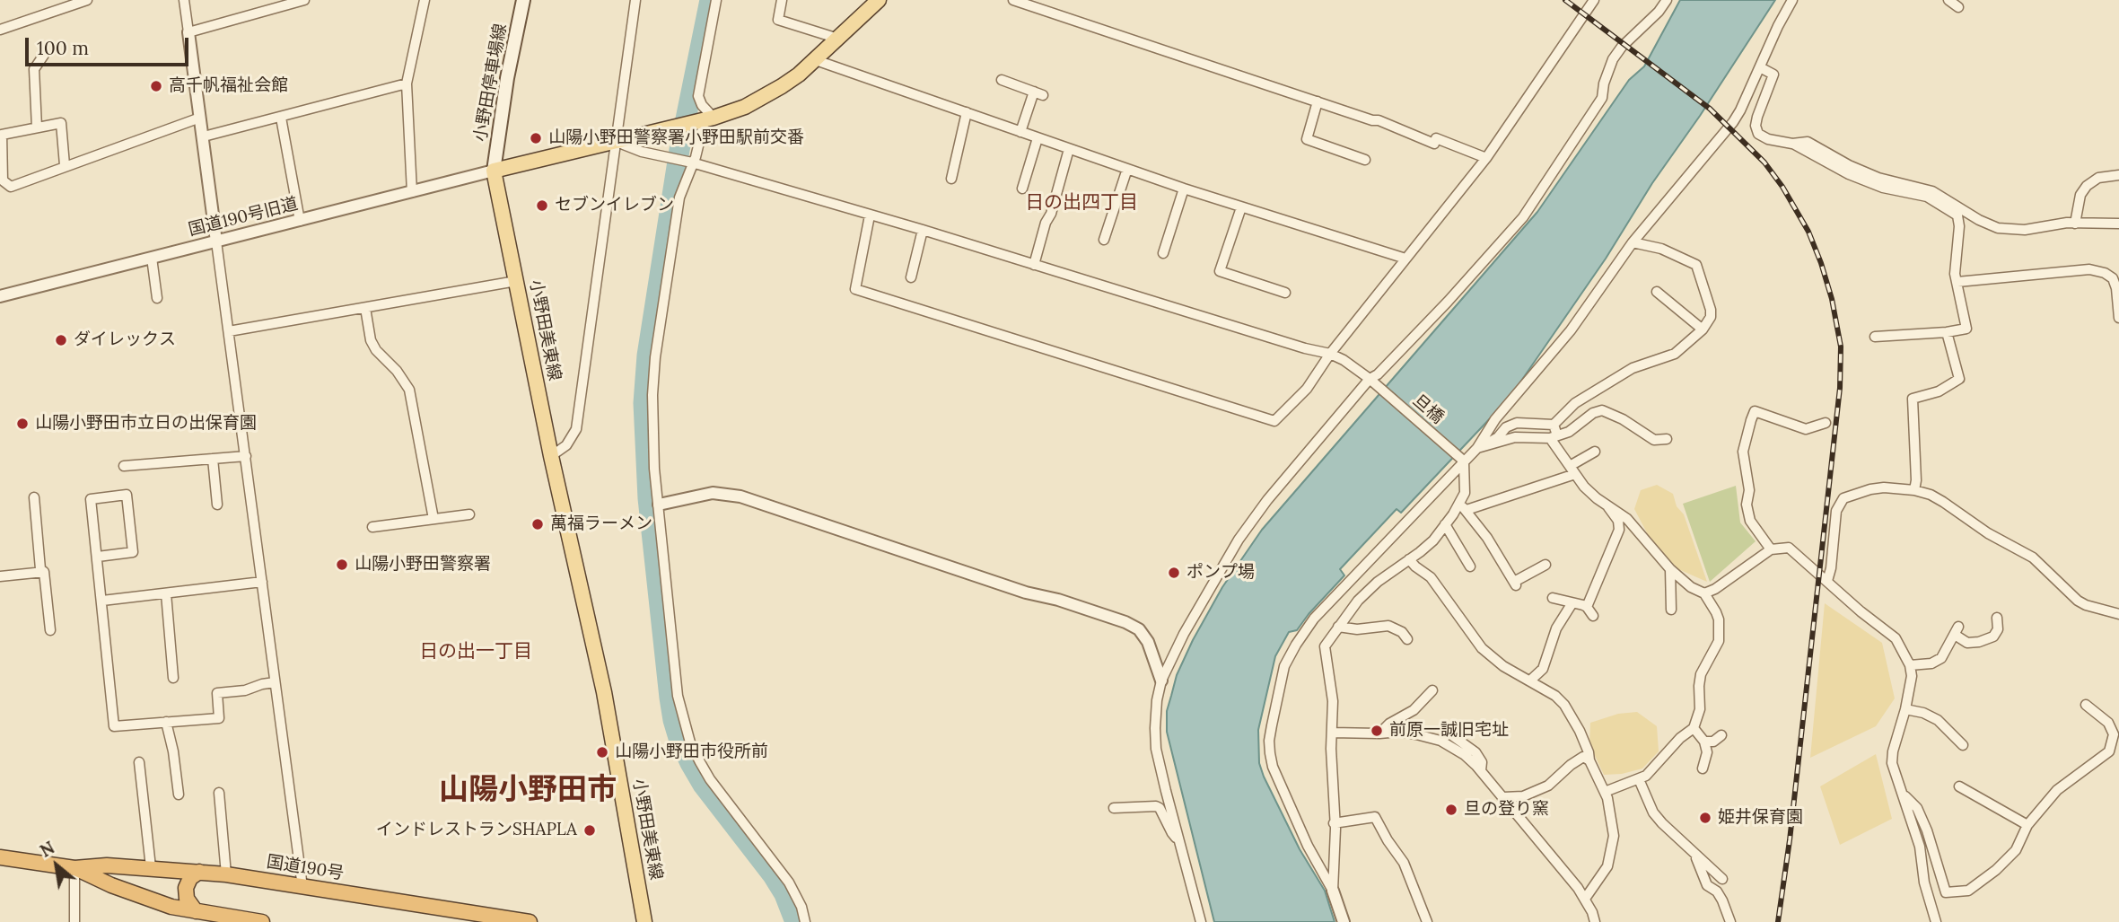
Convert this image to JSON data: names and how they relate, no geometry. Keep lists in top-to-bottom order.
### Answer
{
  "streets": {
    "highway": ["国道190号"],
    "main road": ["小野田停車場線", "小野田美東線"],
    "street": ["国道190号旧道", "旦橋"]
  },
  "crossings": [
    ["小野田停車場線", "国道190号旧道"],
    ["小野田停車場線", "小野田美東線"],
    ["国道190号旧道", "小野田美東線"]
  ],
  "districts": ["日の出四丁目", "日の出一丁目", "山陽小野田市"],
  "places": [
    "高千帆福祉会館",
    "山陽小野田警察署小野田駅前交番",
    "セブンイレブン",
    "ダイレックス",
    "山陽小野田市立日の出保育園",
    "萬福ラーメン",
    "山陽小野田警察署",
    "ポンプ場",
    "前原一誠旧宅址",
    "山陽小野田市役所前",
    "旦の登り窯",
    "姫井保育園",
    "インドレストランSHAPLA"
  ],
  "scale_bar": "100 m",
  "north": "top left"
}
